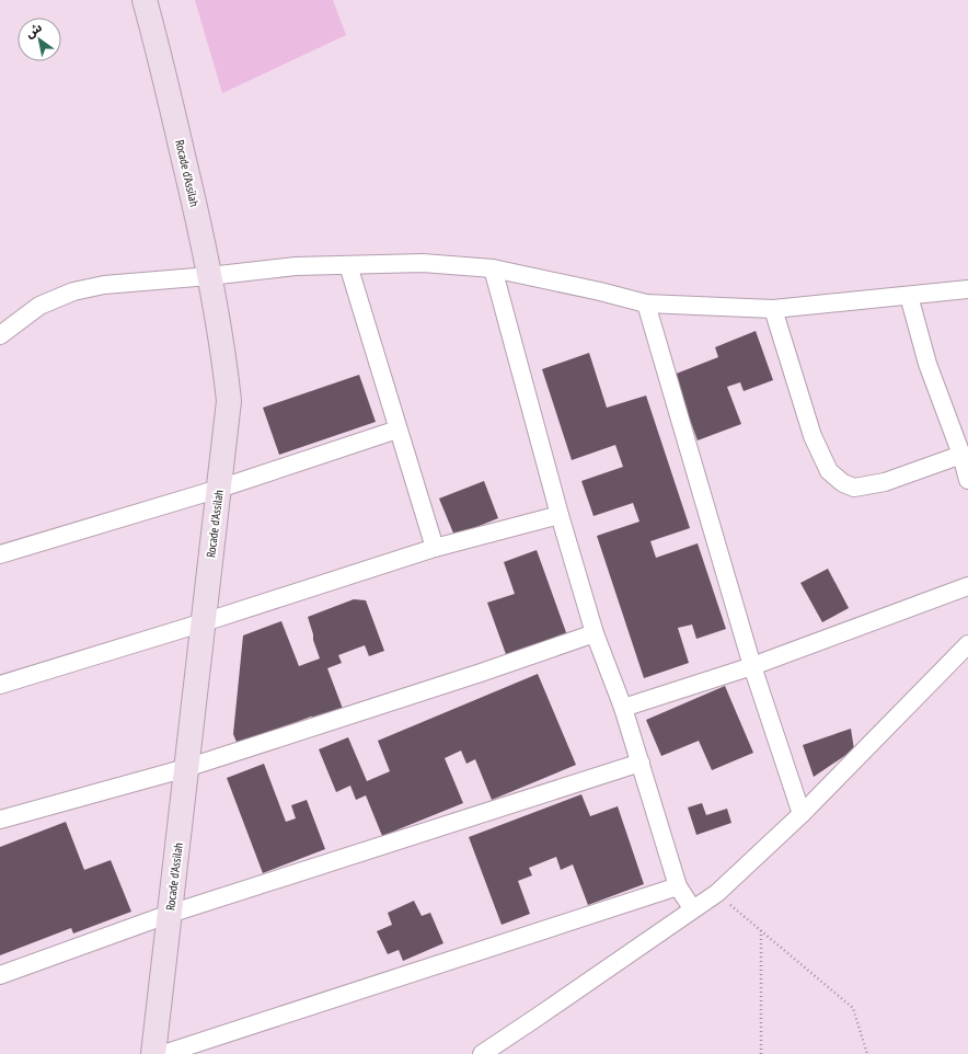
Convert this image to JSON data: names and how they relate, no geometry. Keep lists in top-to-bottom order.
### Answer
{
  "streets": {
    "street": ["Rocade d'Assilah"]
  },
  "north": "top left"
}
